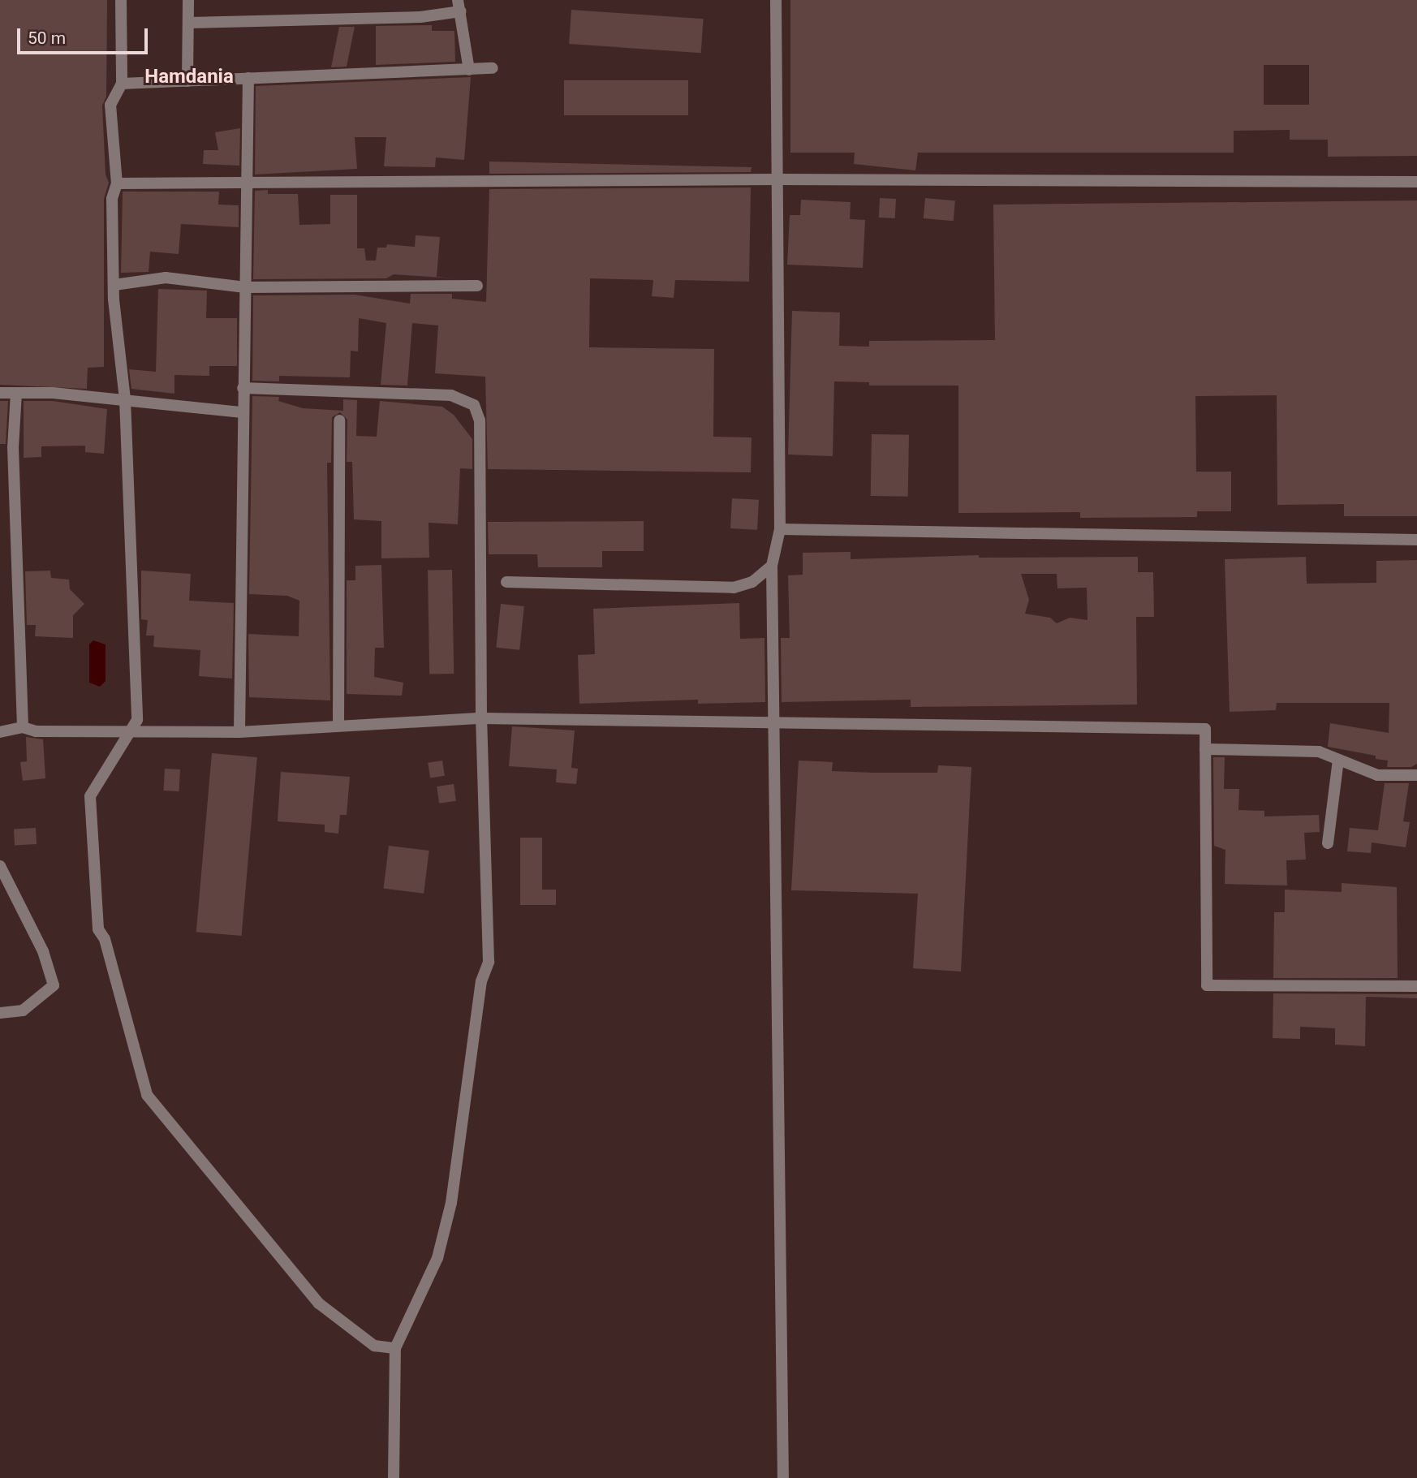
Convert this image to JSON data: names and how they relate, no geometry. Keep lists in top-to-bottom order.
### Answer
{
  "districts": ["Hamdania"],
  "scale_bar": "50 m"
}
